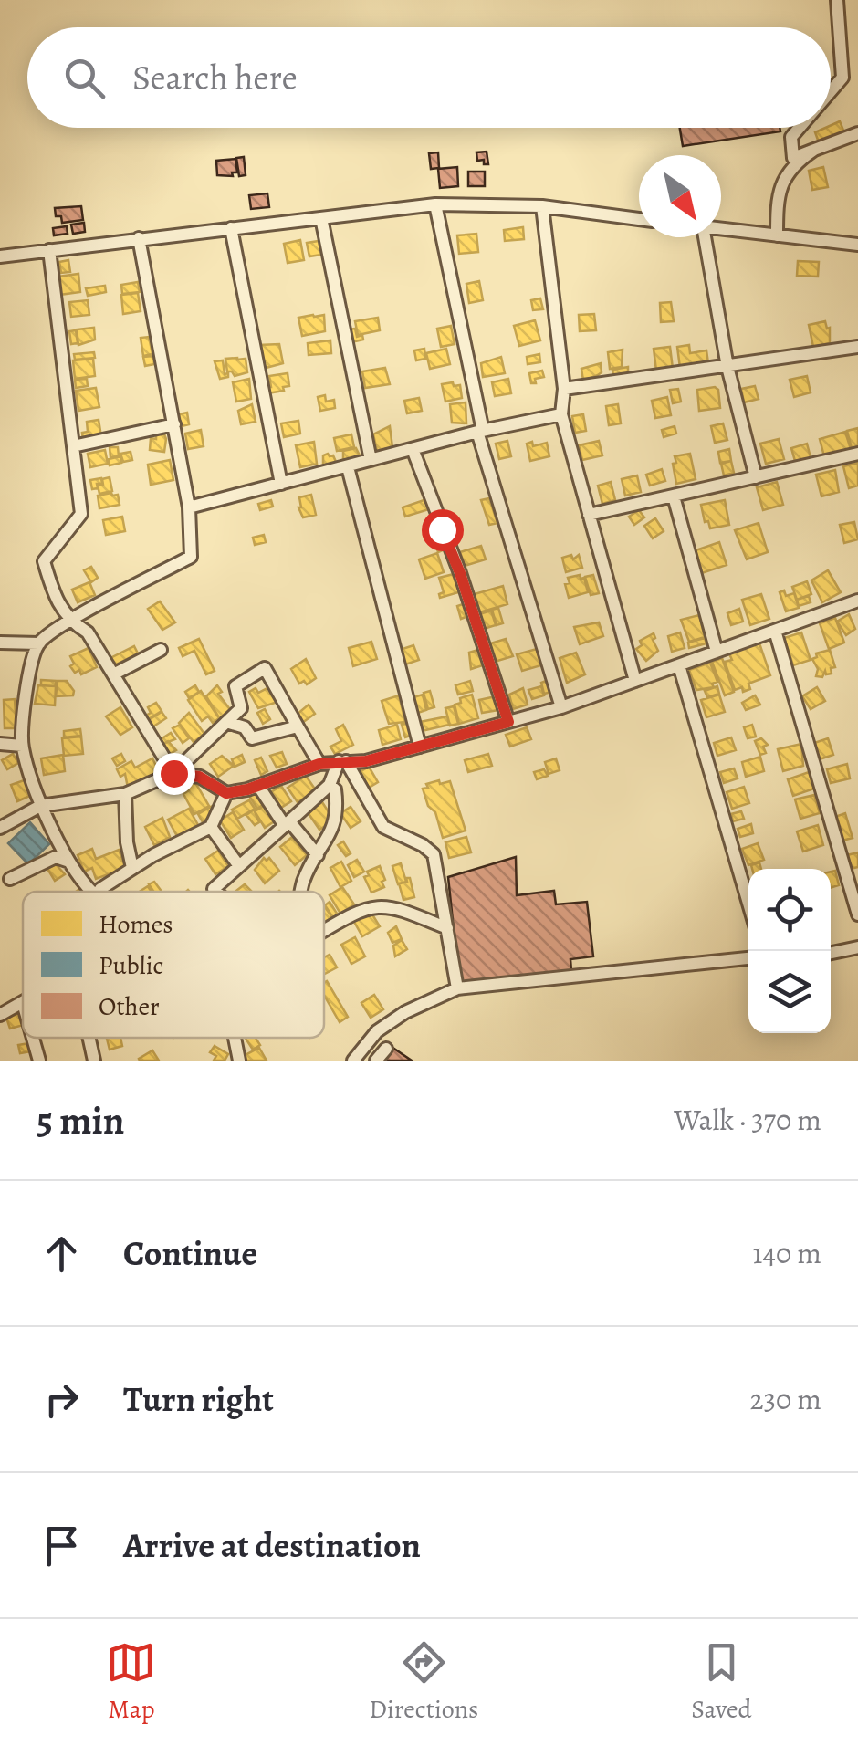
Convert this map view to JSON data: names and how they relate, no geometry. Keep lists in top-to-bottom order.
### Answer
{
  "legend": ["Homes", "Public", "Other"],
  "north": "bottom right",
  "page": {
    "search": "Search here",
    "heading": ["5 min", "Walk · 370 m"],
    "list": [
      ["Continue", "140 m"],
      ["Turn right", "230 m"],
      "Arrive at destination"
    ],
    "nav": ["Map", "Directions", "Saved"]
  }
}
